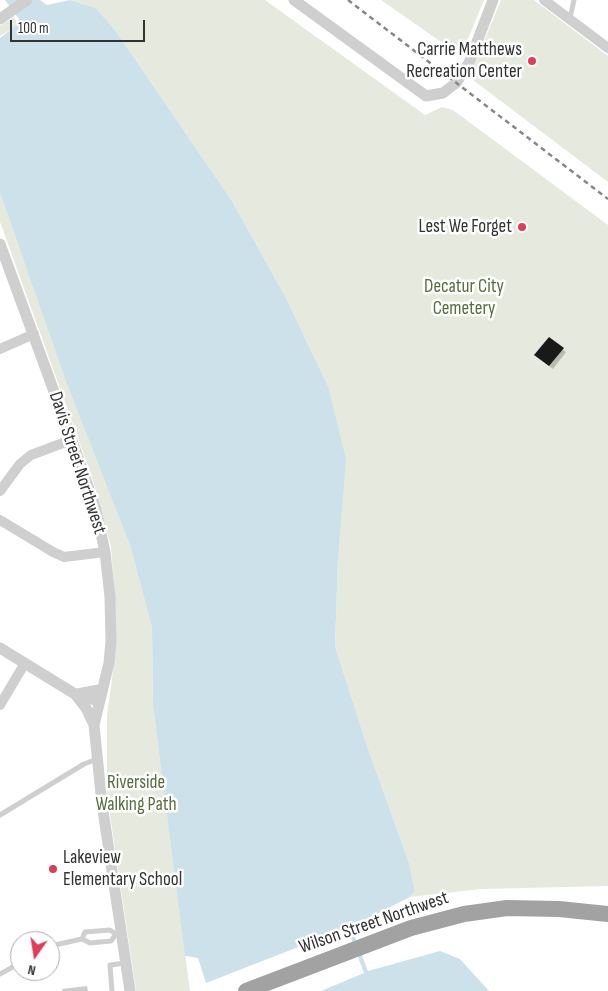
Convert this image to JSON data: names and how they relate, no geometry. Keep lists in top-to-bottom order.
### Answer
{
  "streets": {
    "highway": ["Wilson Street Northwest"],
    "street": ["Davis Street Northwest"]
  },
  "parks": ["Decatur City Cemetery", "Riverside Walking Path"],
  "places": ["Carrie Matthews Recreation Center", "Lest We Forget", "Lakeview Elementary School"],
  "scale_bar": "100 m",
  "north": "bottom"
}
